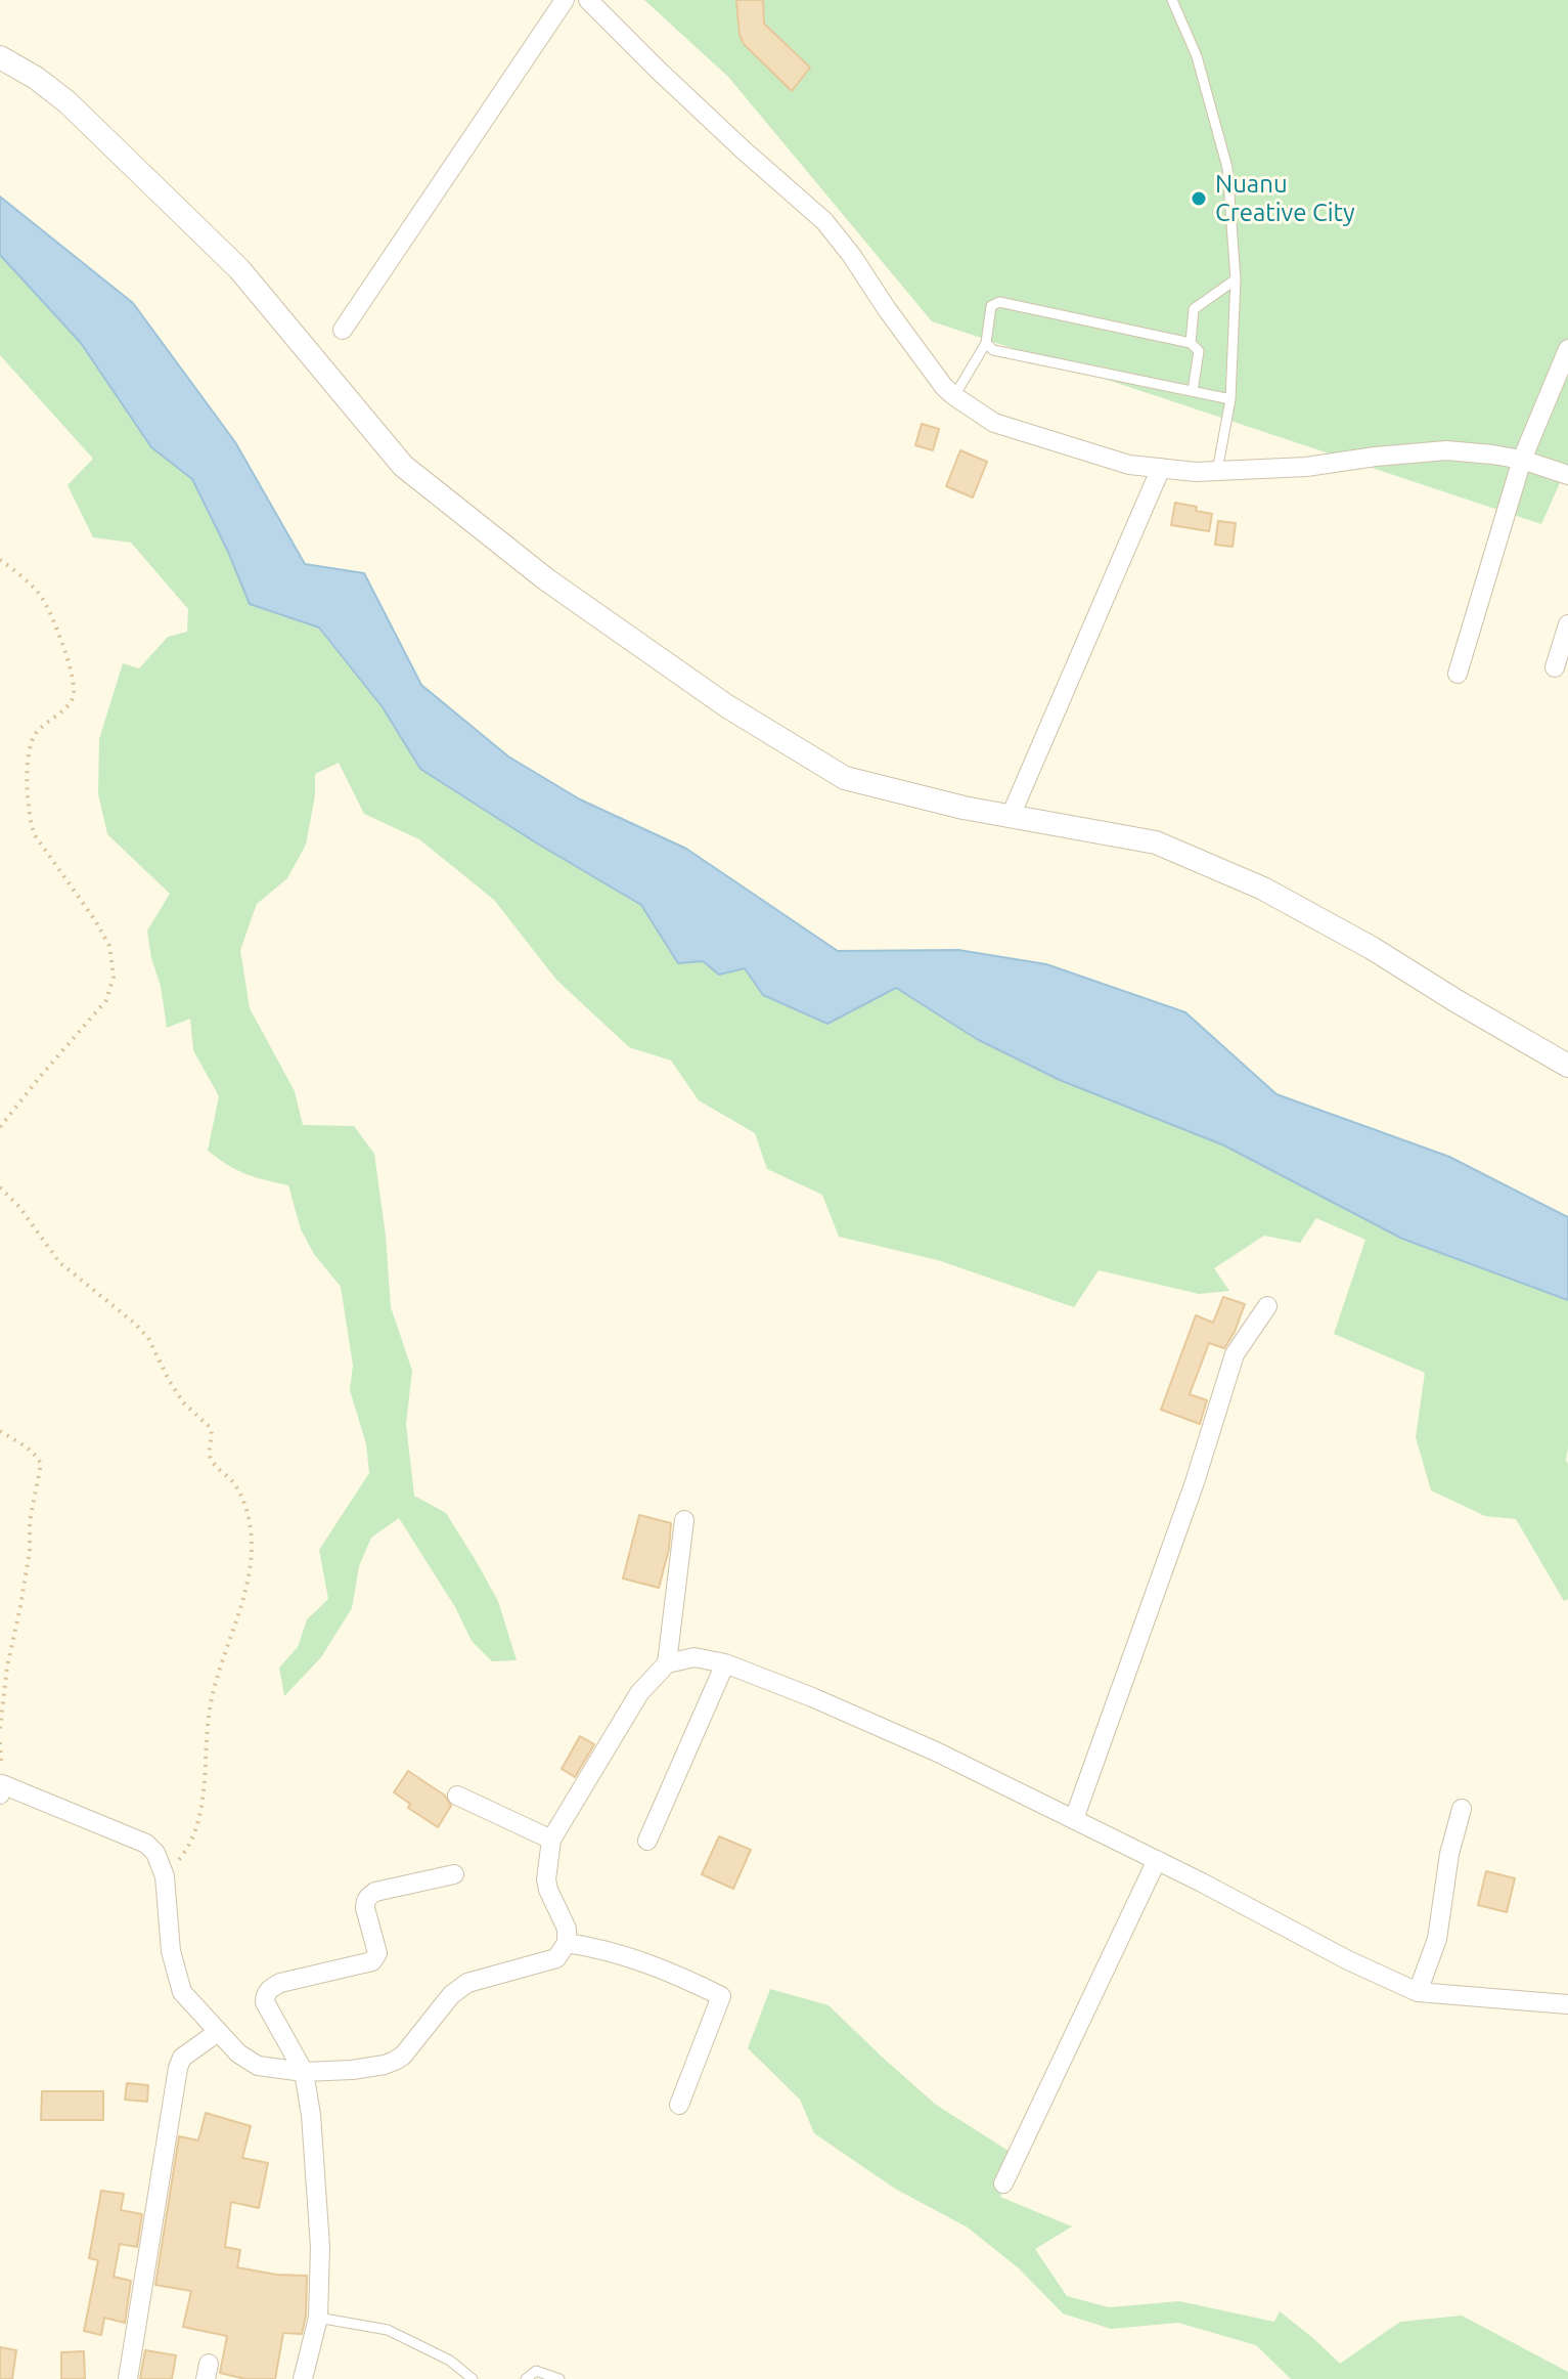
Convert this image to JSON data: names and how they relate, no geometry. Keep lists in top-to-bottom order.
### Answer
{
  "places": ["Nuanu Creative City"]
}
